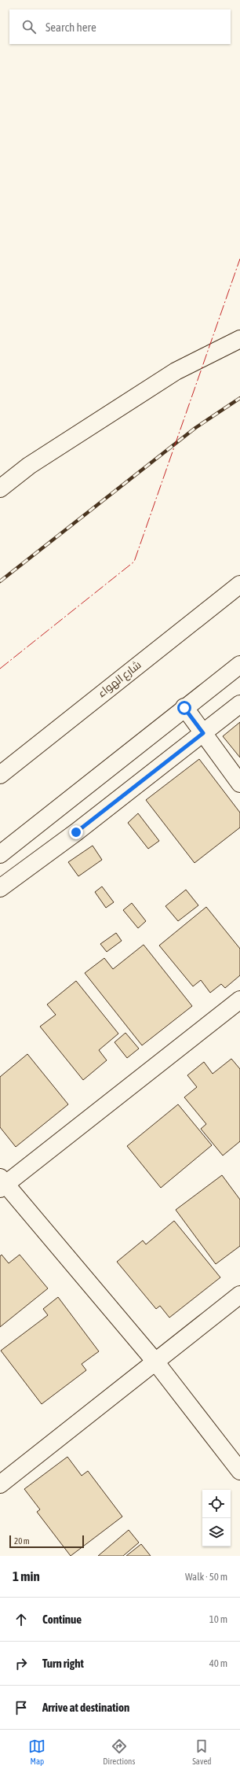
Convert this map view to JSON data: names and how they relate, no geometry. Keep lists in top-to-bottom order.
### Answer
{
  "streets": {
    "street": ["شارع الهواء"]
  },
  "scale_bar": "20 m",
  "page": {
    "search": "Search here",
    "scale": "20 m",
    "heading": ["1 min", "Walk · 50 m"],
    "list": [
      ["Continue", "10 m"],
      ["Turn right", "40 m"],
      "Arrive at destination"
    ],
    "nav": ["Map", "Directions", "Saved"]
  }
}
